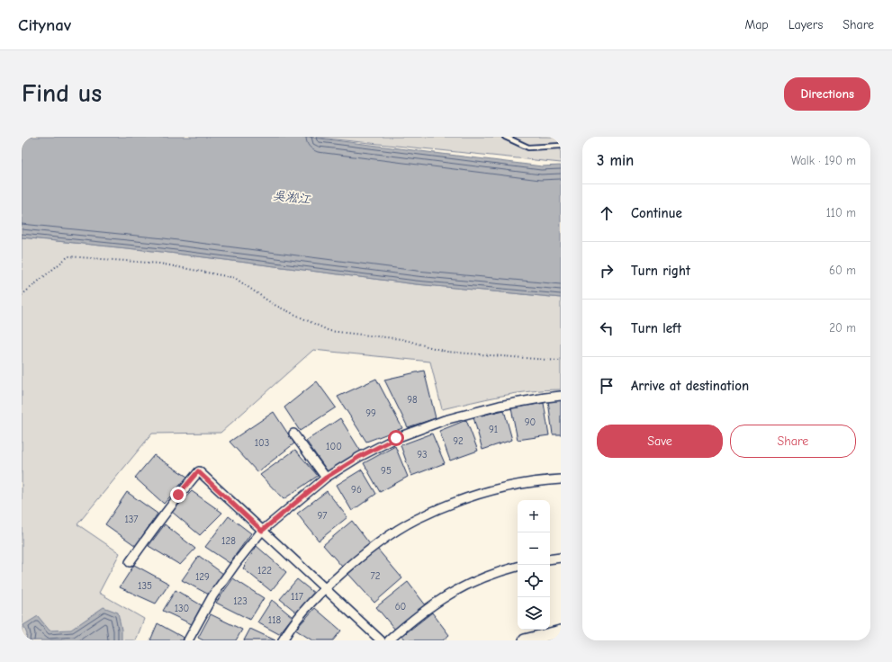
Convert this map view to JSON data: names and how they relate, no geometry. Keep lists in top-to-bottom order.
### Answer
{
  "water": ["吴淞江"],
  "house_numbers": [
    "98",
    "99",
    "90",
    "91",
    "92",
    "103",
    "100",
    "93",
    "95",
    "96",
    "97",
    "137",
    "128",
    "122",
    "72",
    "129",
    "135",
    "117",
    "123",
    "60",
    "130",
    "118"
  ],
  "page": {
    "header": "Citynav",
    "nav": ["Map", "Layers", "Share"],
    "buttons": [
      "Directions",
      ["Save", "Share"]
    ],
    "title": "Find us",
    "heading": ["3 min", "Walk · 190 m"],
    "list": [
      ["Continue", "110 m"],
      ["Turn right", "60 m"],
      ["Turn left", "20 m"],
      "Arrive at destination"
    ],
    "map_buttons": ["+", "−"]
  }
}
